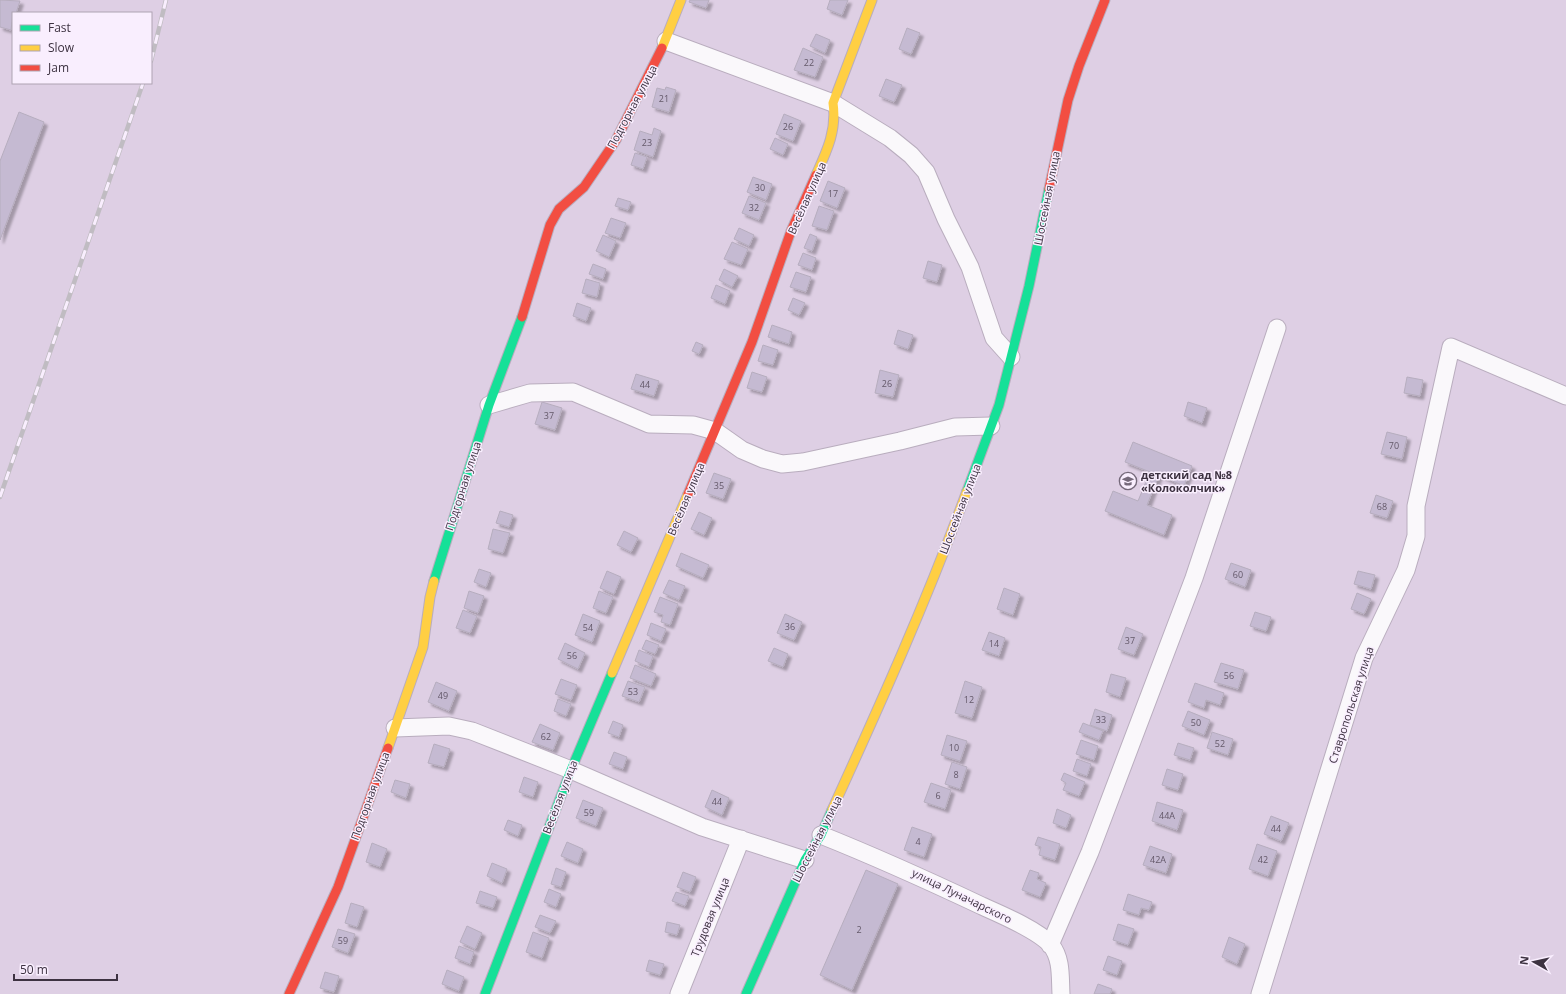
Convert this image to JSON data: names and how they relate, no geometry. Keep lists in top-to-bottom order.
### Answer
{
  "streets": {
    "street": [
      "Подгорная улица",
      "Весёлая улица",
      "Шоссейная улица",
      "Ставропольская улица",
      "улица Луначарского",
      "Трудовая улица"
    ]
  },
  "crossings": [
    ["Шоссейная улица", "улица Луначарского"]
  ],
  "places": {
    "school or university": ["детский сад №8 «Колоколчик»"]
  },
  "house_numbers": [
    "22",
    "21",
    "26",
    "23",
    "30",
    "17",
    "32",
    "26",
    "44",
    "37",
    "70",
    "35",
    "68",
    "60",
    "36",
    "54",
    "37",
    "14",
    "56",
    "56",
    "53",
    "49",
    "12",
    "33",
    "50",
    "62",
    "52",
    "10",
    "8",
    "6",
    "44",
    "59",
    "44А",
    "44",
    "4",
    "42А",
    "42",
    "2",
    "59"
  ],
  "legend": ["Fast", "Slow", "Jam"],
  "scale_bar": "50 m",
  "north": "left"
}
